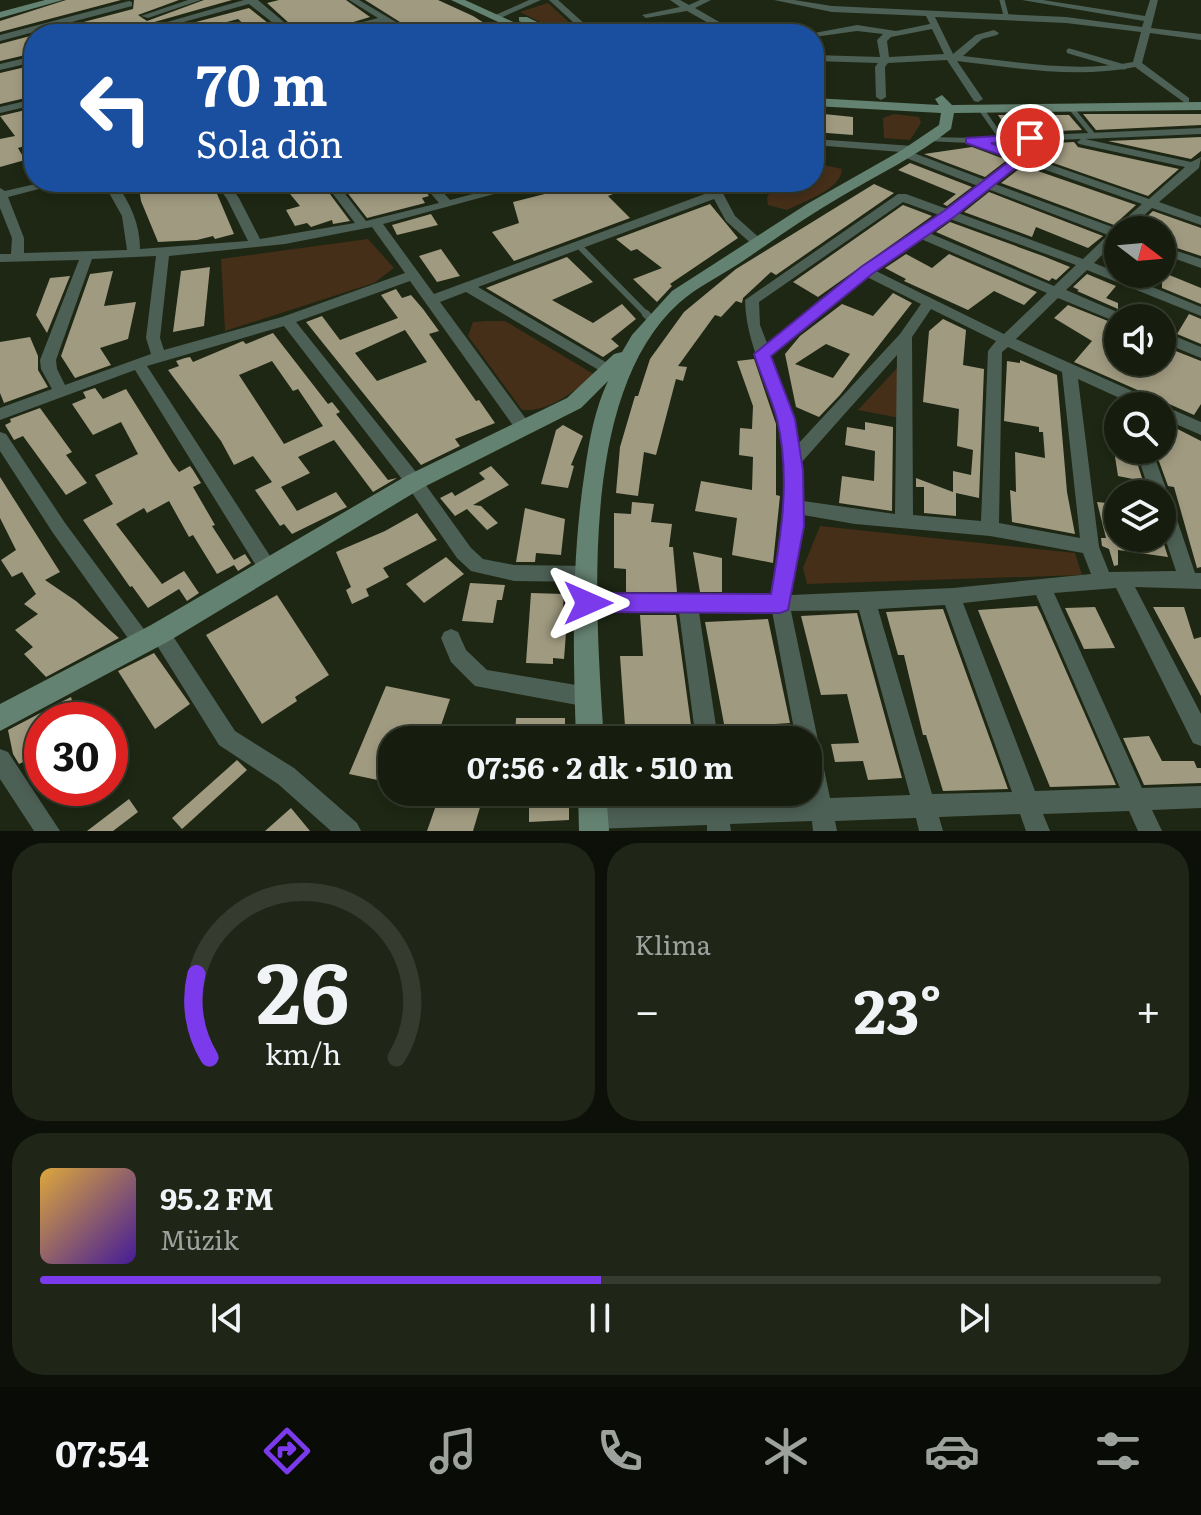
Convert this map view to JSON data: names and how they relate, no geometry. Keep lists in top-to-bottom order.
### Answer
{
  "north": "right",
  "page": {
    "turn": ["70 m", "Sola dön"],
    "limit": "30",
    "trip": "07:56 · 2 dk · 510 m",
    "tile": "Klima",
    "heat": ["−", "23°", "+"],
    "song": ["95.2 FM", "Müzik"],
    "tabs": "07:54",
    "gauge": ["26", "km/h"]
  }
}
